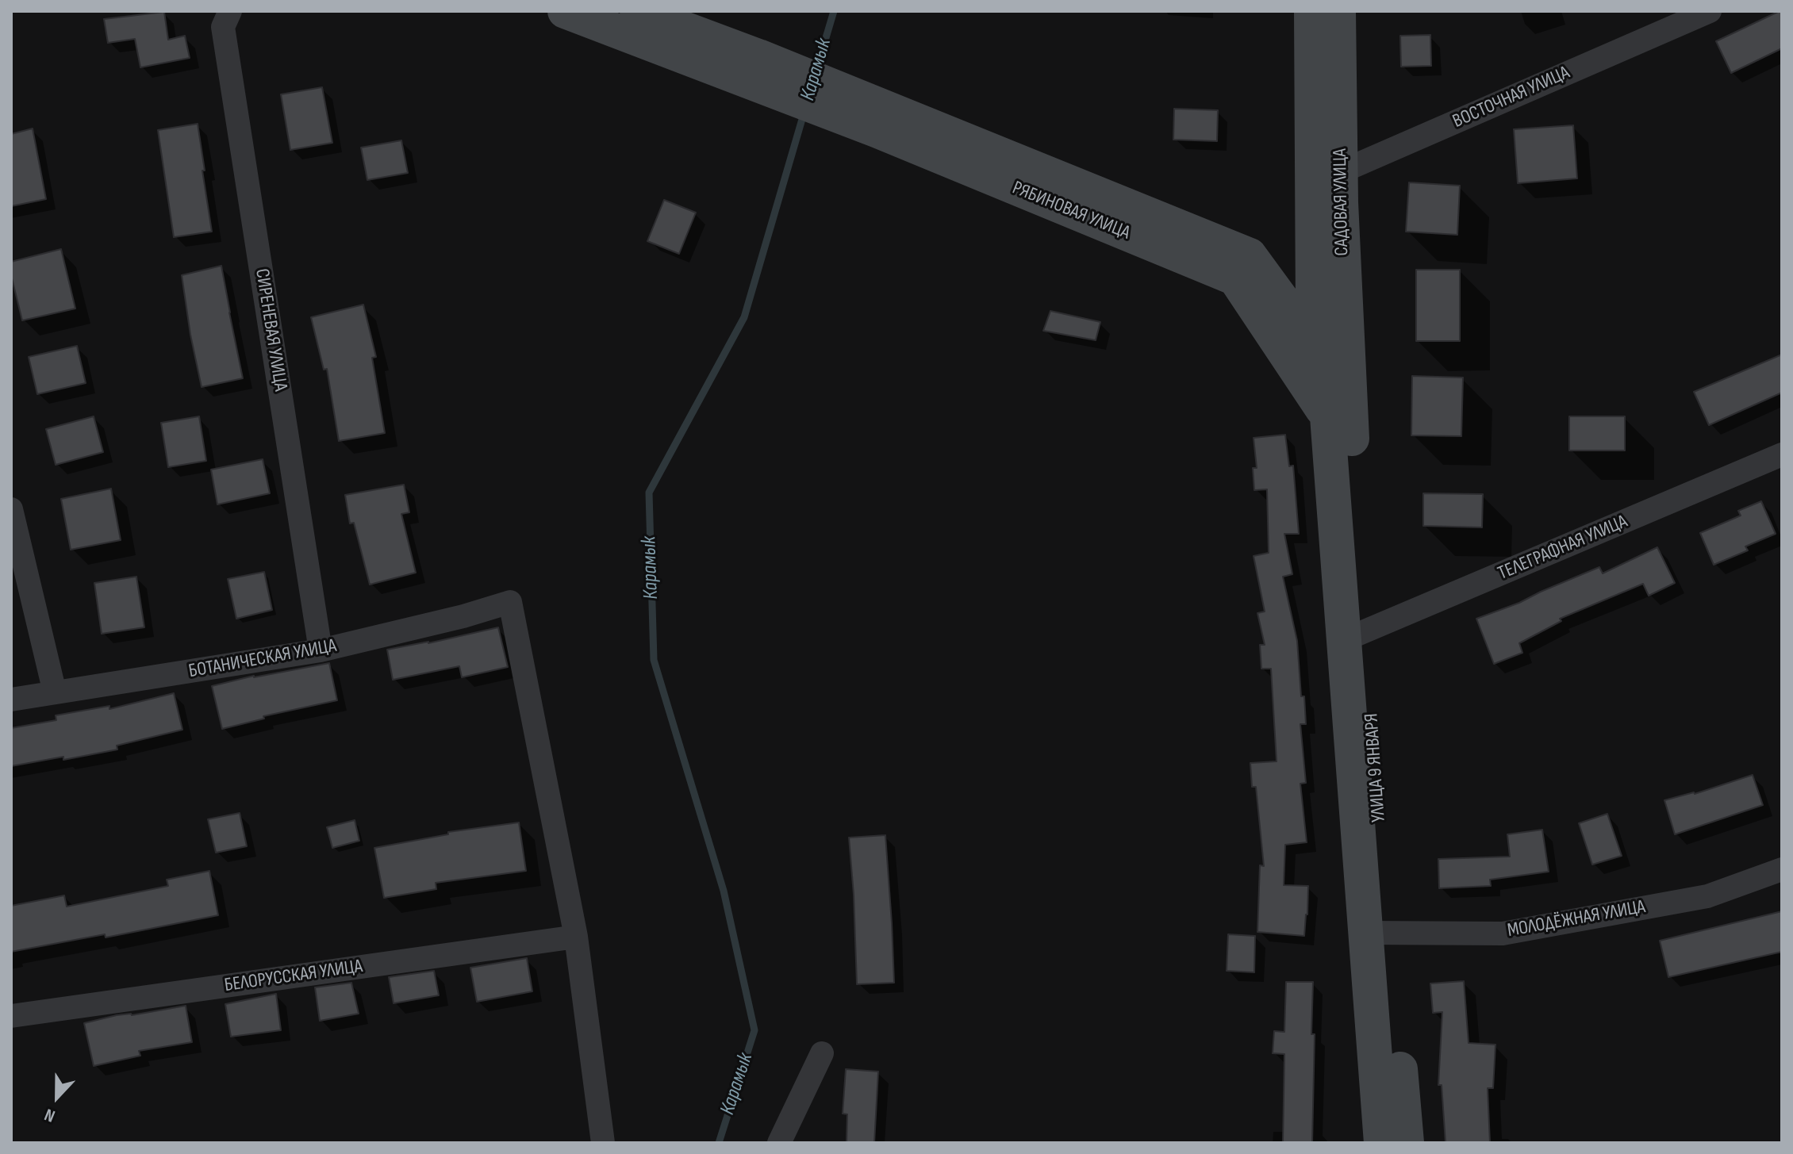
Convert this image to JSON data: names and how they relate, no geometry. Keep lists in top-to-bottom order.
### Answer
{
  "streets": {
    "main road": ["САДОВАЯ УЛИЦА", "РЯБИНОВАЯ УЛИЦА", "УЛИЦА 9 ЯНВАРЯ"],
    "street": [
      "ВОСТОЧНАЯ УЛИЦА",
      "СИРЕНЕВАЯ УЛИЦА",
      "ТЕЛЕГРАФНАЯ УЛИЦА",
      "БОТАНИЧЕСКАЯ УЛИЦА",
      "МОЛОДЁЖНАЯ УЛИЦА",
      "БЕЛОРУССКАЯ УЛИЦА"
    ]
  },
  "crossings": [
    ["ВОСТОЧНАЯ УЛИЦА", "САДОВАЯ УЛИЦА"],
    ["САДОВАЯ УЛИЦА", "РЯБИНОВАЯ УЛИЦА"],
    ["САДОВАЯ УЛИЦА", "УЛИЦА 9 ЯНВАРЯ"],
    ["РЯБИНОВАЯ УЛИЦА", "УЛИЦА 9 ЯНВАРЯ"],
    ["СИРЕНЕВАЯ УЛИЦА", "БОТАНИЧЕСКАЯ УЛИЦА"],
    ["ТЕЛЕГРАФНАЯ УЛИЦА", "УЛИЦА 9 ЯНВАРЯ"],
    ["БОТАНИЧЕСКАЯ УЛИЦА", "БЕЛОРУССКАЯ УЛИЦА"],
    ["УЛИЦА 9 ЯНВАРЯ", "МОЛОДЁЖНАЯ УЛИЦА"]
  ],
  "water": ["Карамык"],
  "north": "bottom"
}
